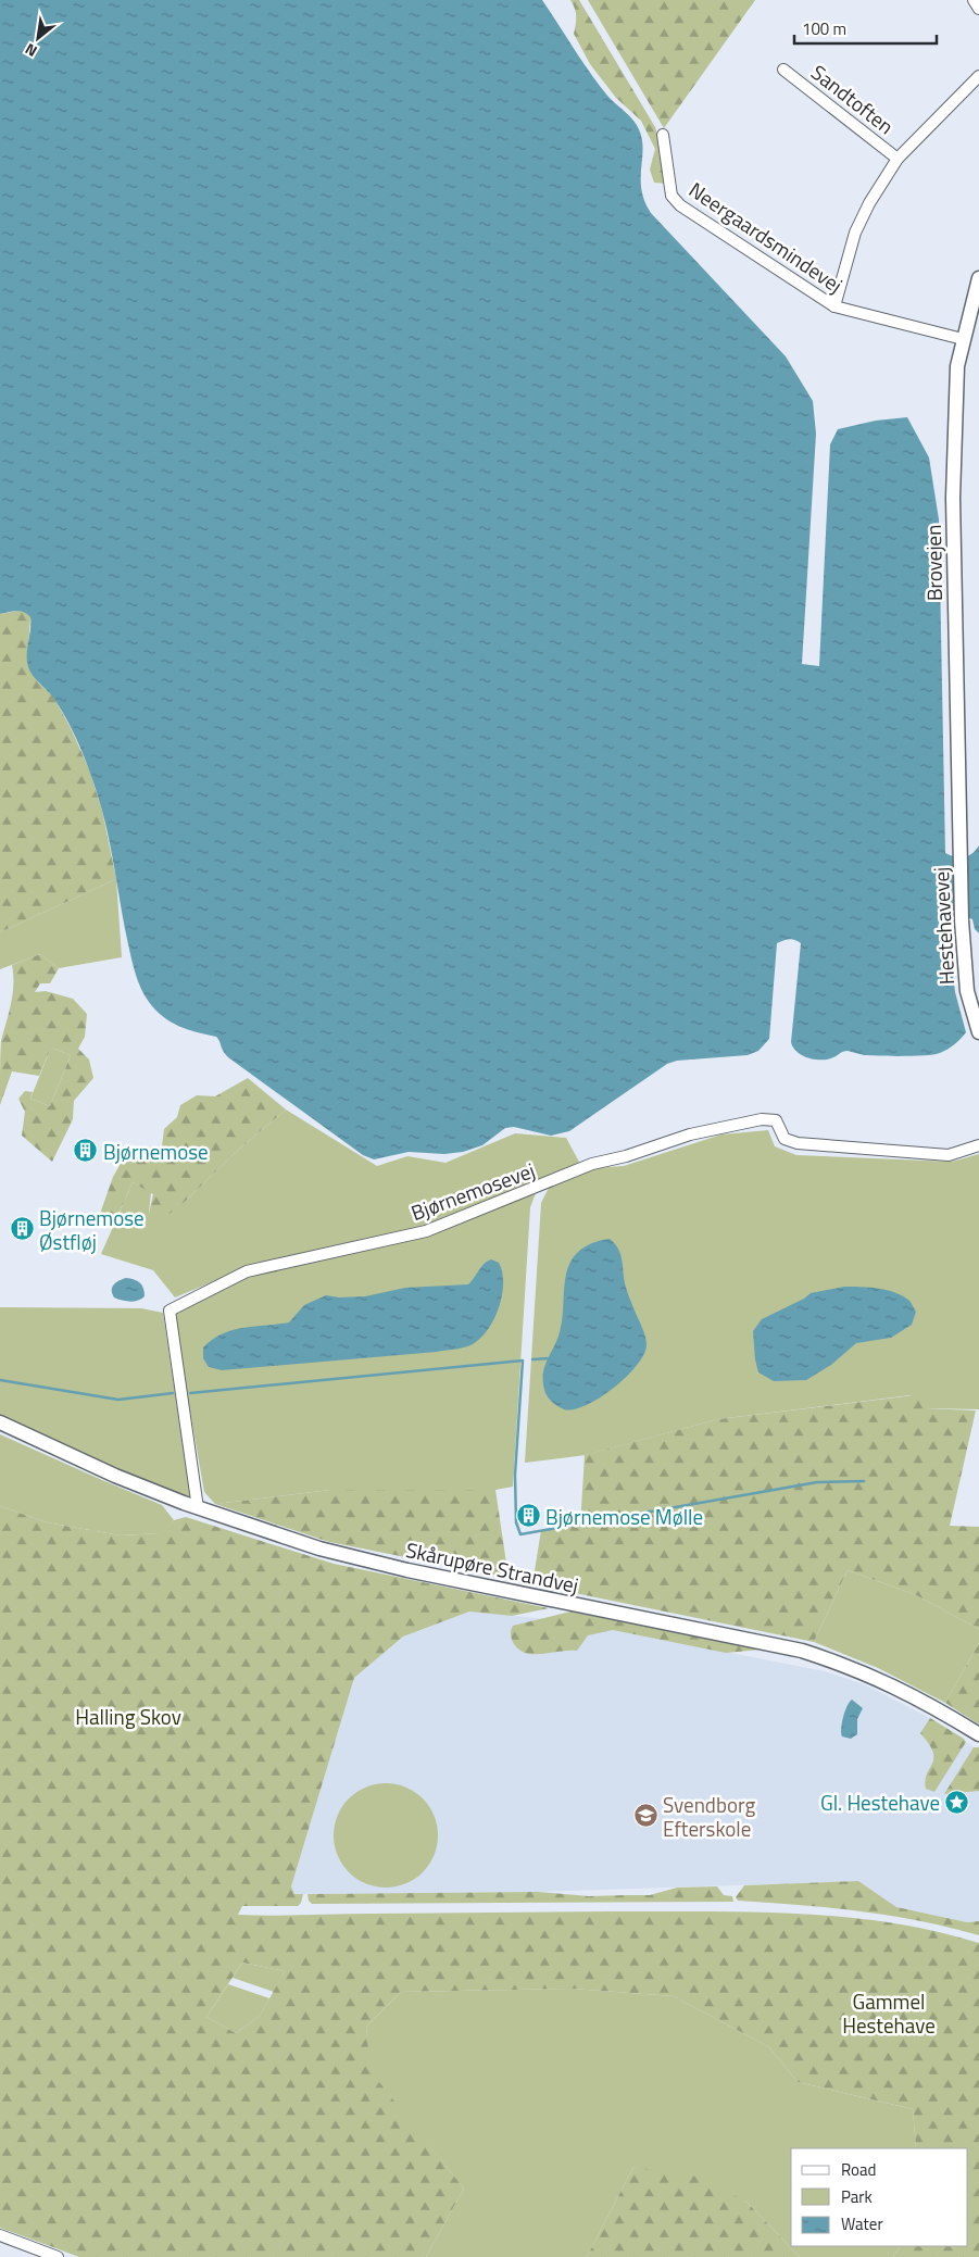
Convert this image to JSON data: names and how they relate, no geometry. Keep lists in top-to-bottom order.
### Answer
{
  "streets": {
    "street": [
      "Sandtoften",
      "Neergaardsmindevej",
      "Brovejen",
      "Hestehavevej",
      "Bjørnemosevej",
      "Skårupøre Strandvej"
    ]
  },
  "crossings": [
    ["Neergaardsmindevej", "Brovejen"],
    ["Brovejen", "Hestehavevej"],
    ["Bjørnemosevej", "Skårupøre Strandvej"]
  ],
  "parks": ["Halling Skov", "Gammel Hestehave"],
  "places": {
    "building": ["Bjørnemose", "Bjørnemose Østfløj", "Bjørnemose Mølle"],
    "place": ["Gl. Hestehave"],
    "school or university": ["Svendborg Efterskole"]
  },
  "legend": ["Road", "Park", "Water"],
  "scale_bar": "100 m",
  "north": "bottom left"
}
